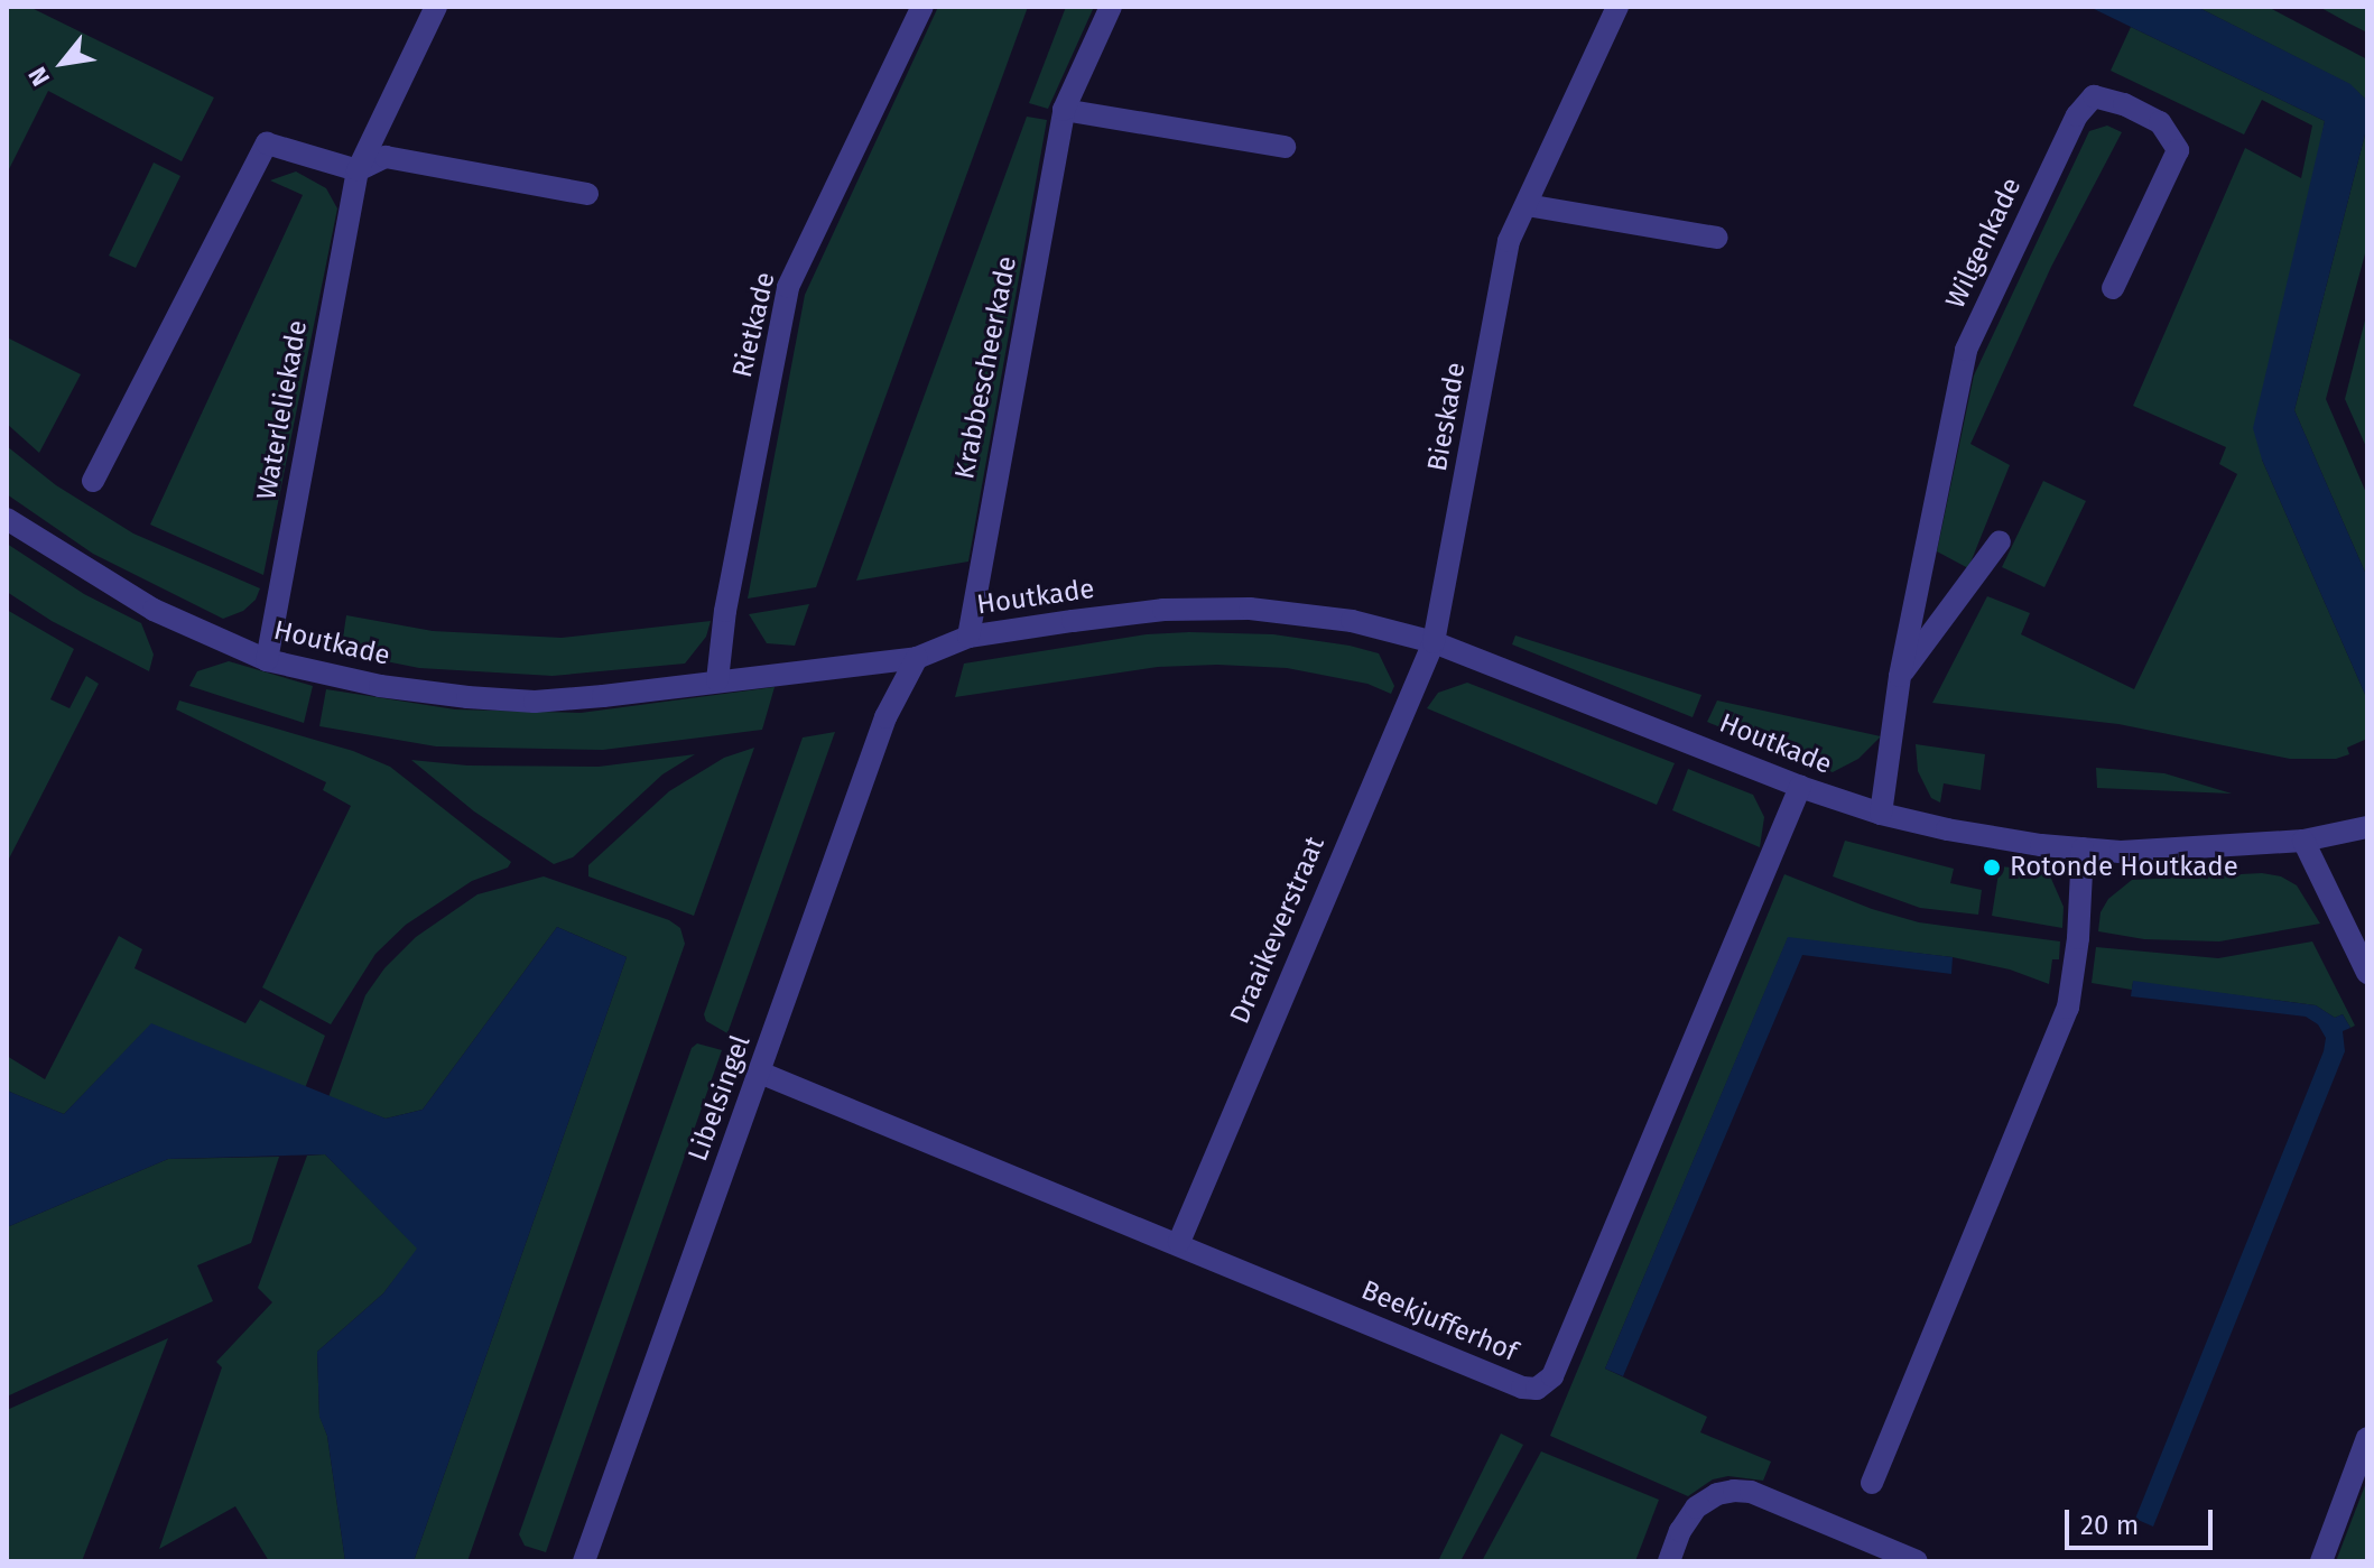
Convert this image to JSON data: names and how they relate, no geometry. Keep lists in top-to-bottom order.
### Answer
{
  "streets": {
    "street": [
      "Wilgenkade",
      "Rietkade",
      "Krabbescheerkade",
      "Waterleliekade",
      "Bieskade",
      "Houtkade",
      "Draaikeverstraat",
      "Libelsingel",
      "Beekjufferhof"
    ]
  },
  "crossings": [
    ["Wilgenkade", "Houtkade"],
    ["Rietkade", "Houtkade"],
    ["Krabbescheerkade", "Houtkade"],
    ["Waterleliekade", "Houtkade"],
    ["Bieskade", "Houtkade"],
    ["Bieskade", "Draaikeverstraat"],
    ["Houtkade", "Draaikeverstraat"],
    ["Houtkade", "Libelsingel"],
    ["Houtkade", "Beekjufferhof"],
    ["Draaikeverstraat", "Beekjufferhof"],
    ["Libelsingel", "Beekjufferhof"]
  ],
  "places": ["Rotonde Houtkade"],
  "scale_bar": "20 m",
  "north": "bottom left"
}
